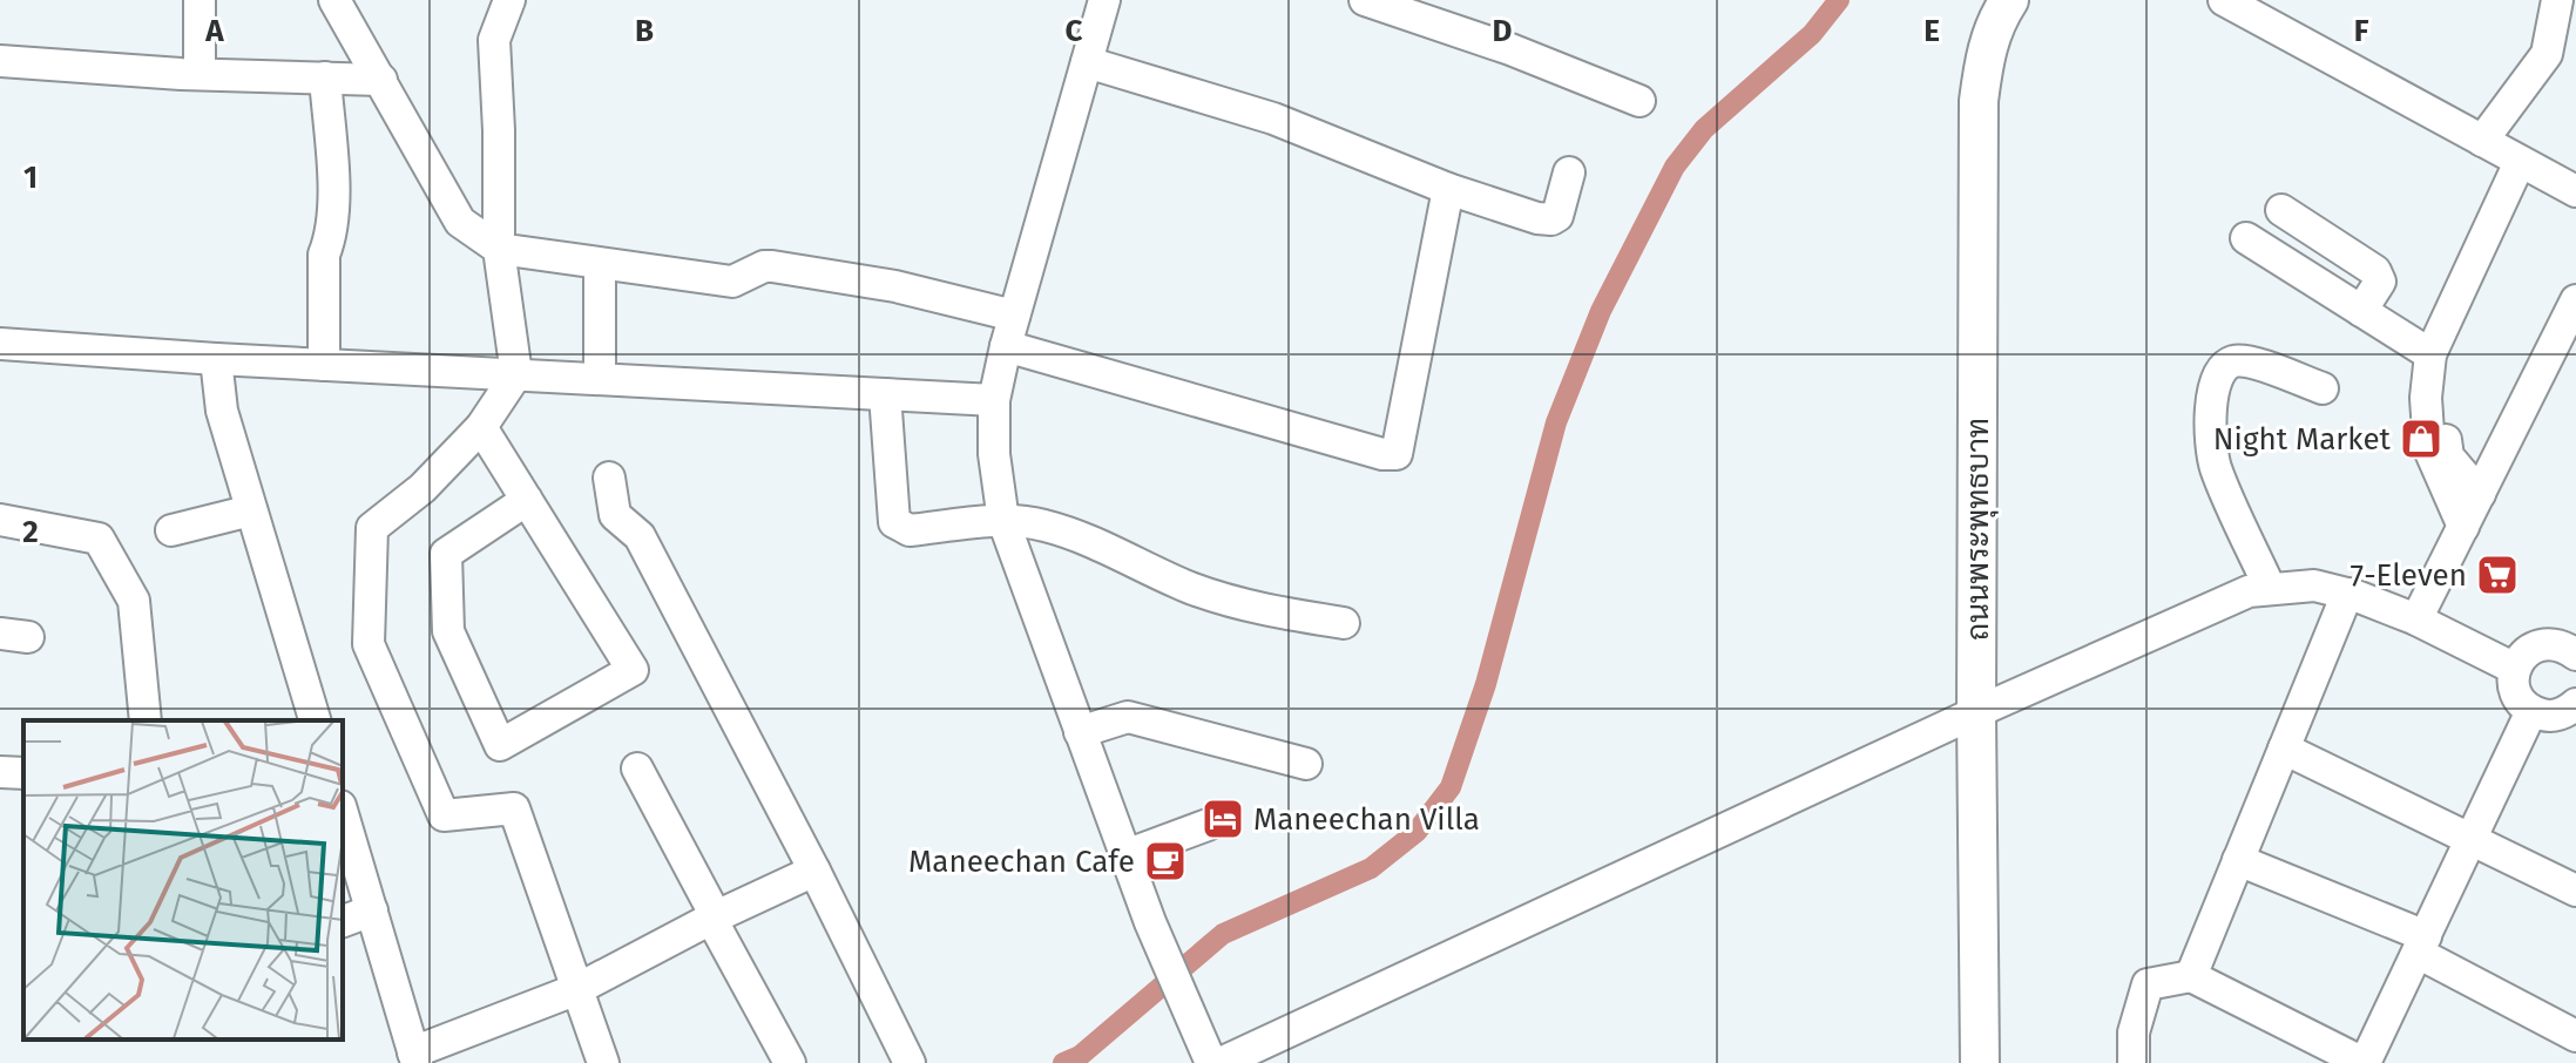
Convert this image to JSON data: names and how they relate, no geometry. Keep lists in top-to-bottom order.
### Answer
{
  "streets": {
    "main road": ["ถนนพระพุทธบาท"]
  },
  "places": {
    "shop": ["Night Market"],
    "supermarket": ["7-Eleven"],
    "hotel": ["Maneechan Villa"],
    "cafe": ["Maneechan Cafe"]
  },
  "grid": {
    "columns": [
      "A",
      "B",
      "C",
      "D",
      "E",
      "F"
    ],
    "rows": ["1", "2"]
  }
}
